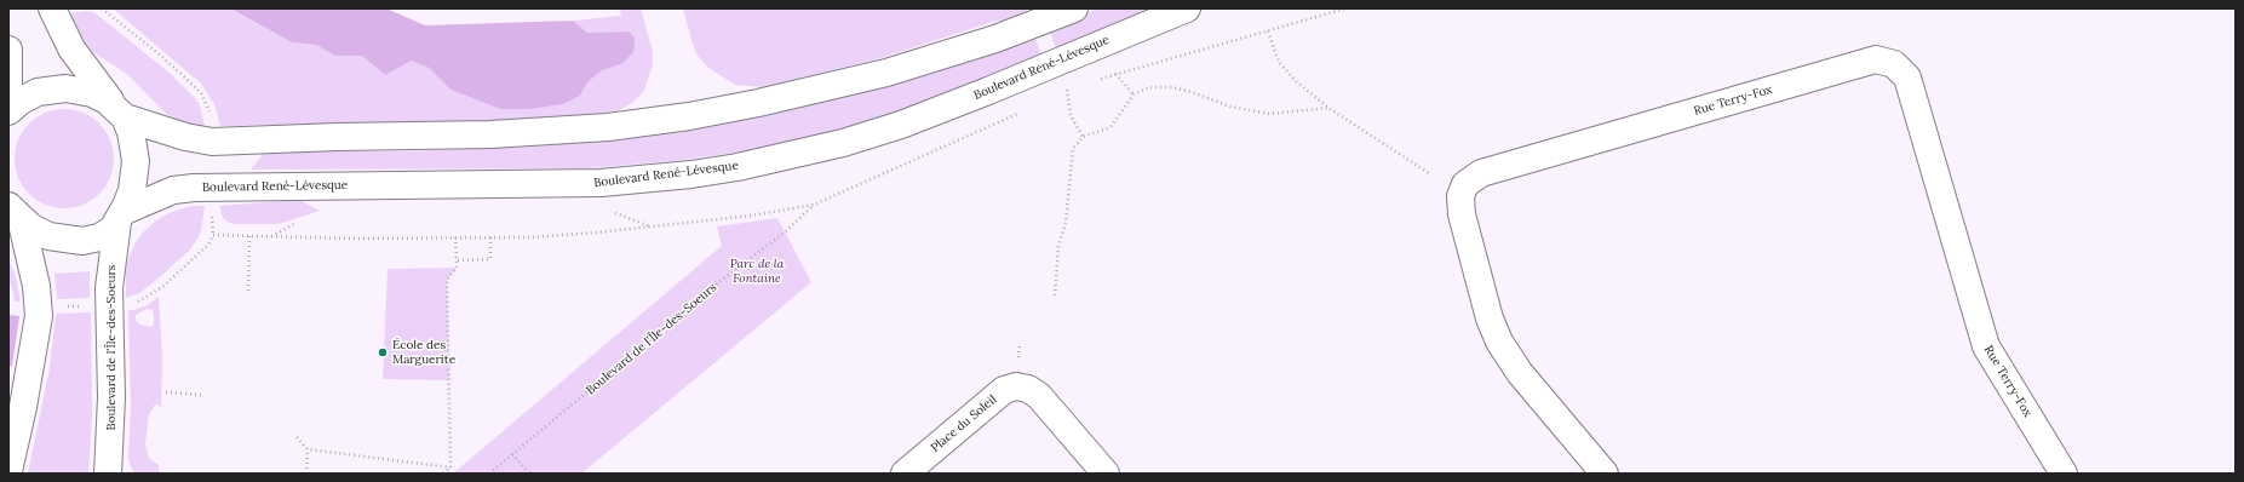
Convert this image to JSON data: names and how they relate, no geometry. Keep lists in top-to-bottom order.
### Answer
{
  "streets": {
    "street": [
      "Boulevard René-Lévesque",
      "Rue Terry-Fox",
      "Boulevard de l'Île-des-Soeurs",
      "Place du Soleil"
    ]
  },
  "crossings": [
    ["Boulevard René-Lévesque", "Boulevard de l'Île-des-Soeurs"]
  ],
  "parks": ["Parc de la Fontaine"],
  "places": ["École des Marguerite"]
}
